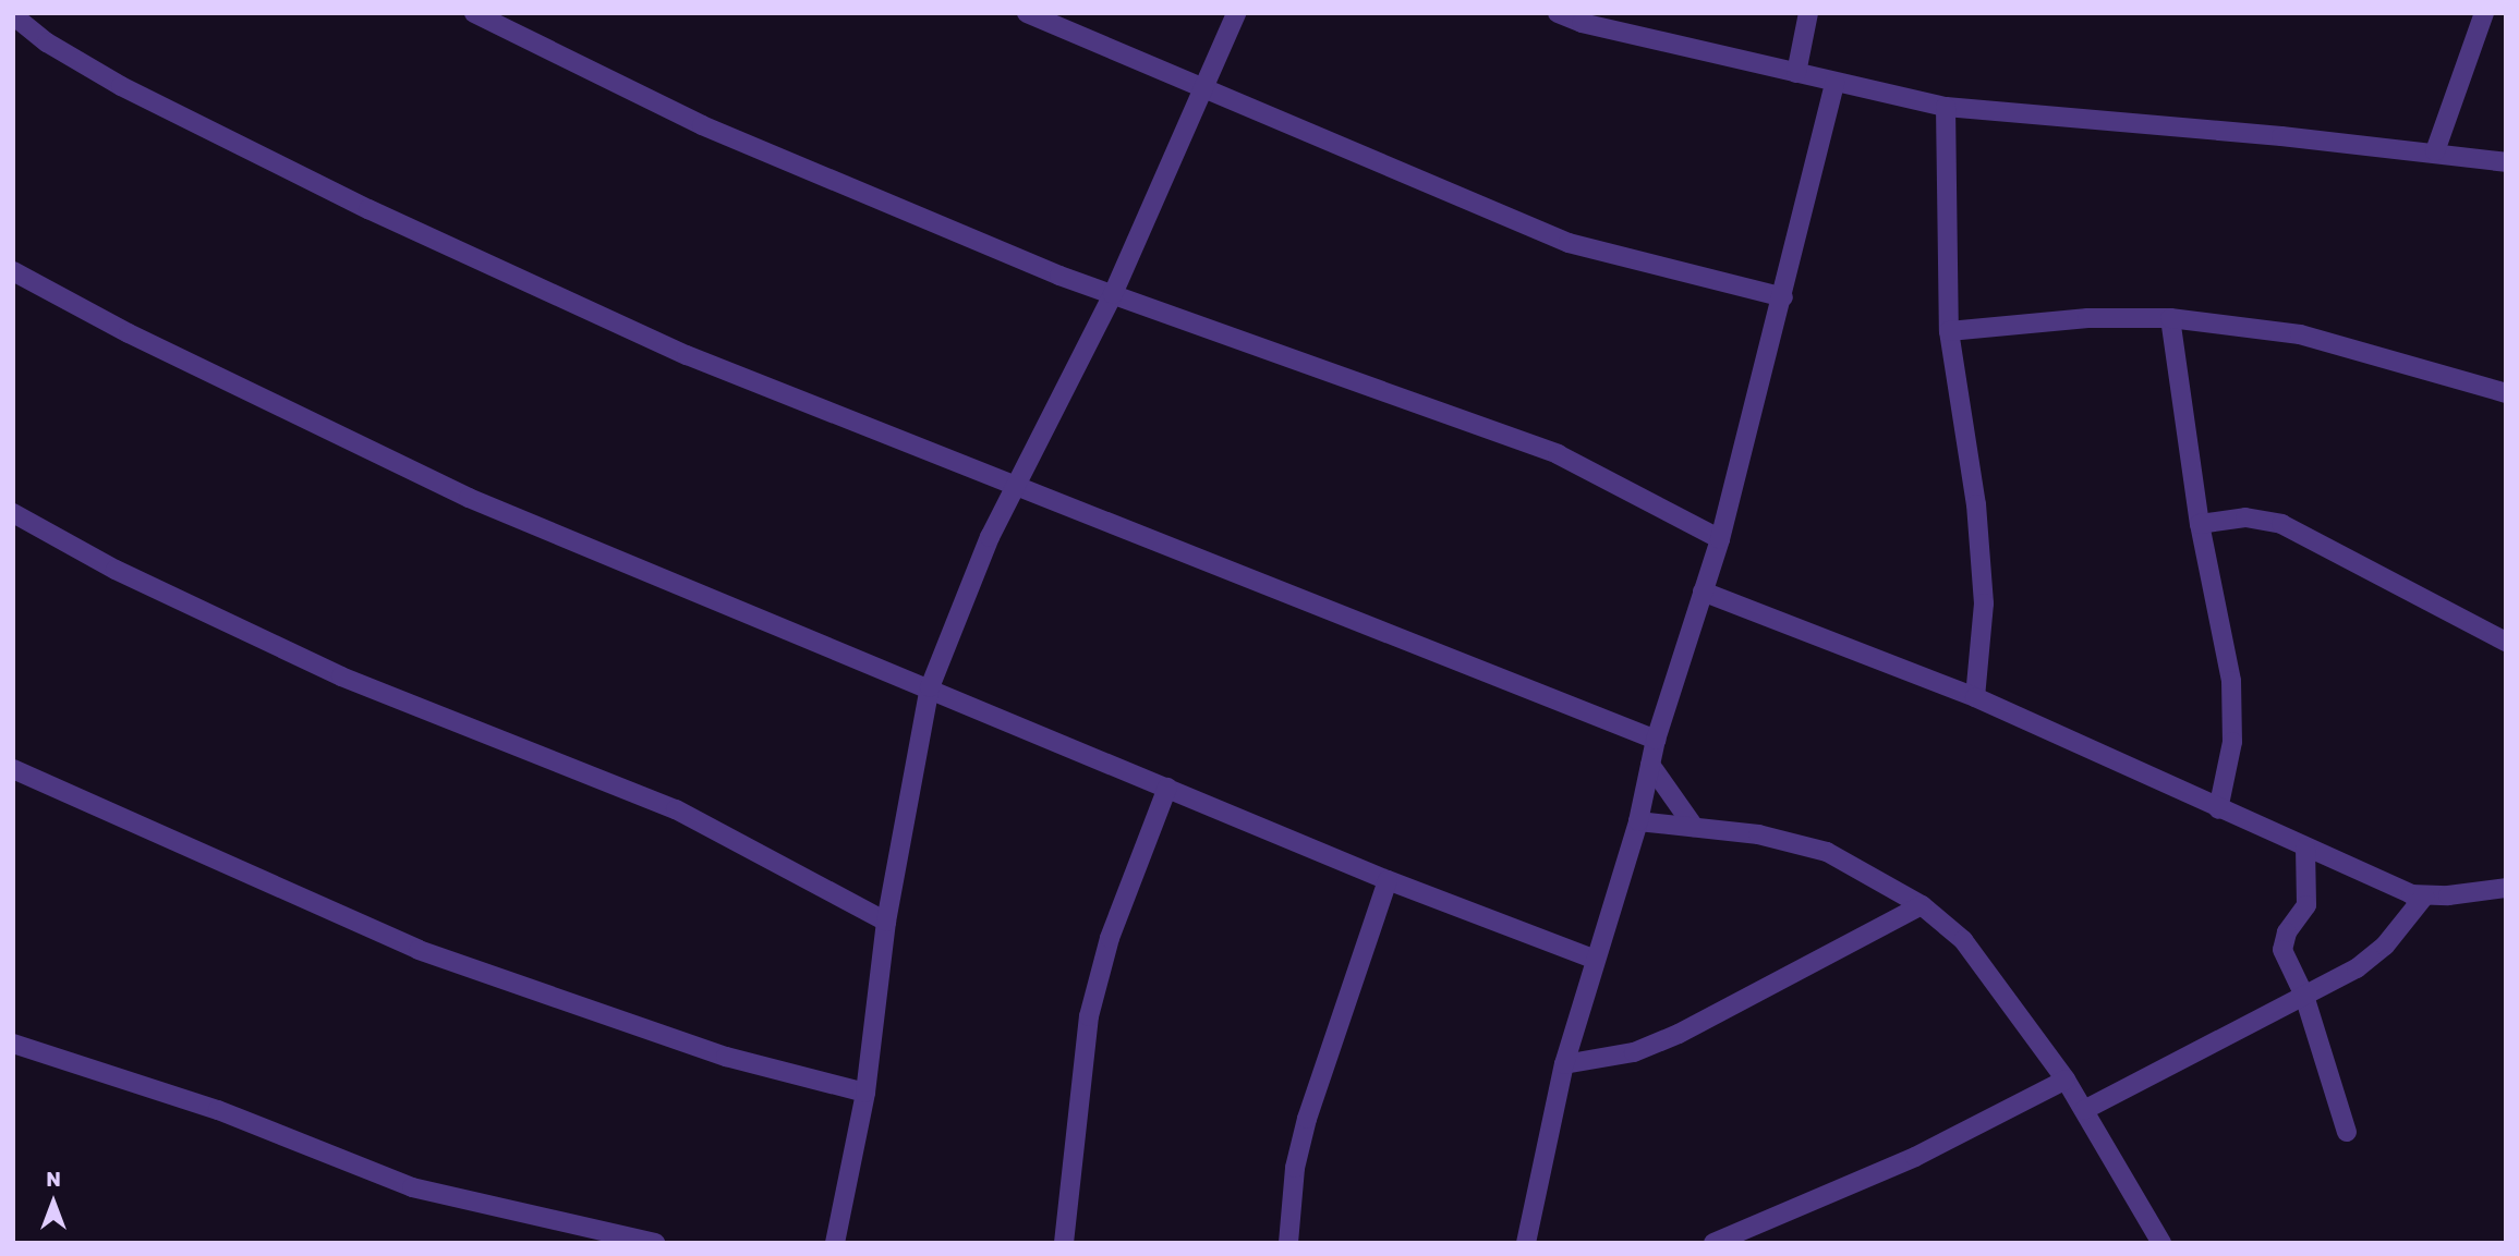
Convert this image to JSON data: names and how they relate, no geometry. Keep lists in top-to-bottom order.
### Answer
{
  "north": "top"
}
